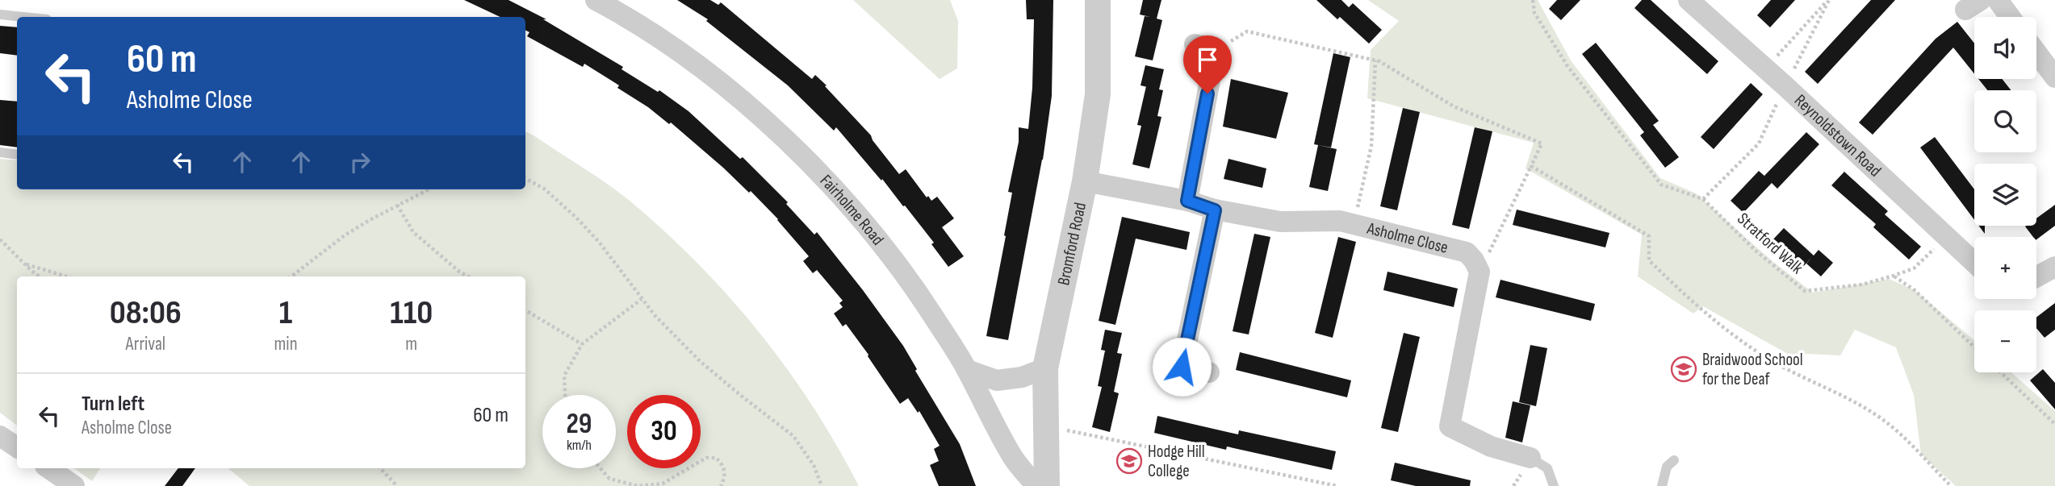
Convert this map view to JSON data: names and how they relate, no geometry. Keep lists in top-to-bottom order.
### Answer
{
  "streets": {
    "street": [
      "Reynoldstown Road",
      "Fairholme Road",
      "Asholme Close",
      "Bromford Road"
    ],
    "path": ["Stratford Walk"]
  },
  "crossings": [
    ["Reynoldstown Road", "Stratford Walk"],
    ["Asholme Close", "Bromford Road"]
  ],
  "places": {
    "school or university": ["Braidwood School for the Deaf", "Hodge Hill College"]
  },
  "page": {
    "map_buttons": ["+", "−"],
    "turn": ["60 m", "Asholme Close"],
    "eta": [
      "08:06",
      "Arrival",
      "1",
      "min",
      "110",
      "m"
    ],
    "list": [
      {
        "name": "Turn left",
        "note": "Asholme Close",
        "value": "60 m"
      }
    ],
    "speed": "29 km/h",
    "limit": "30"
  }
}
